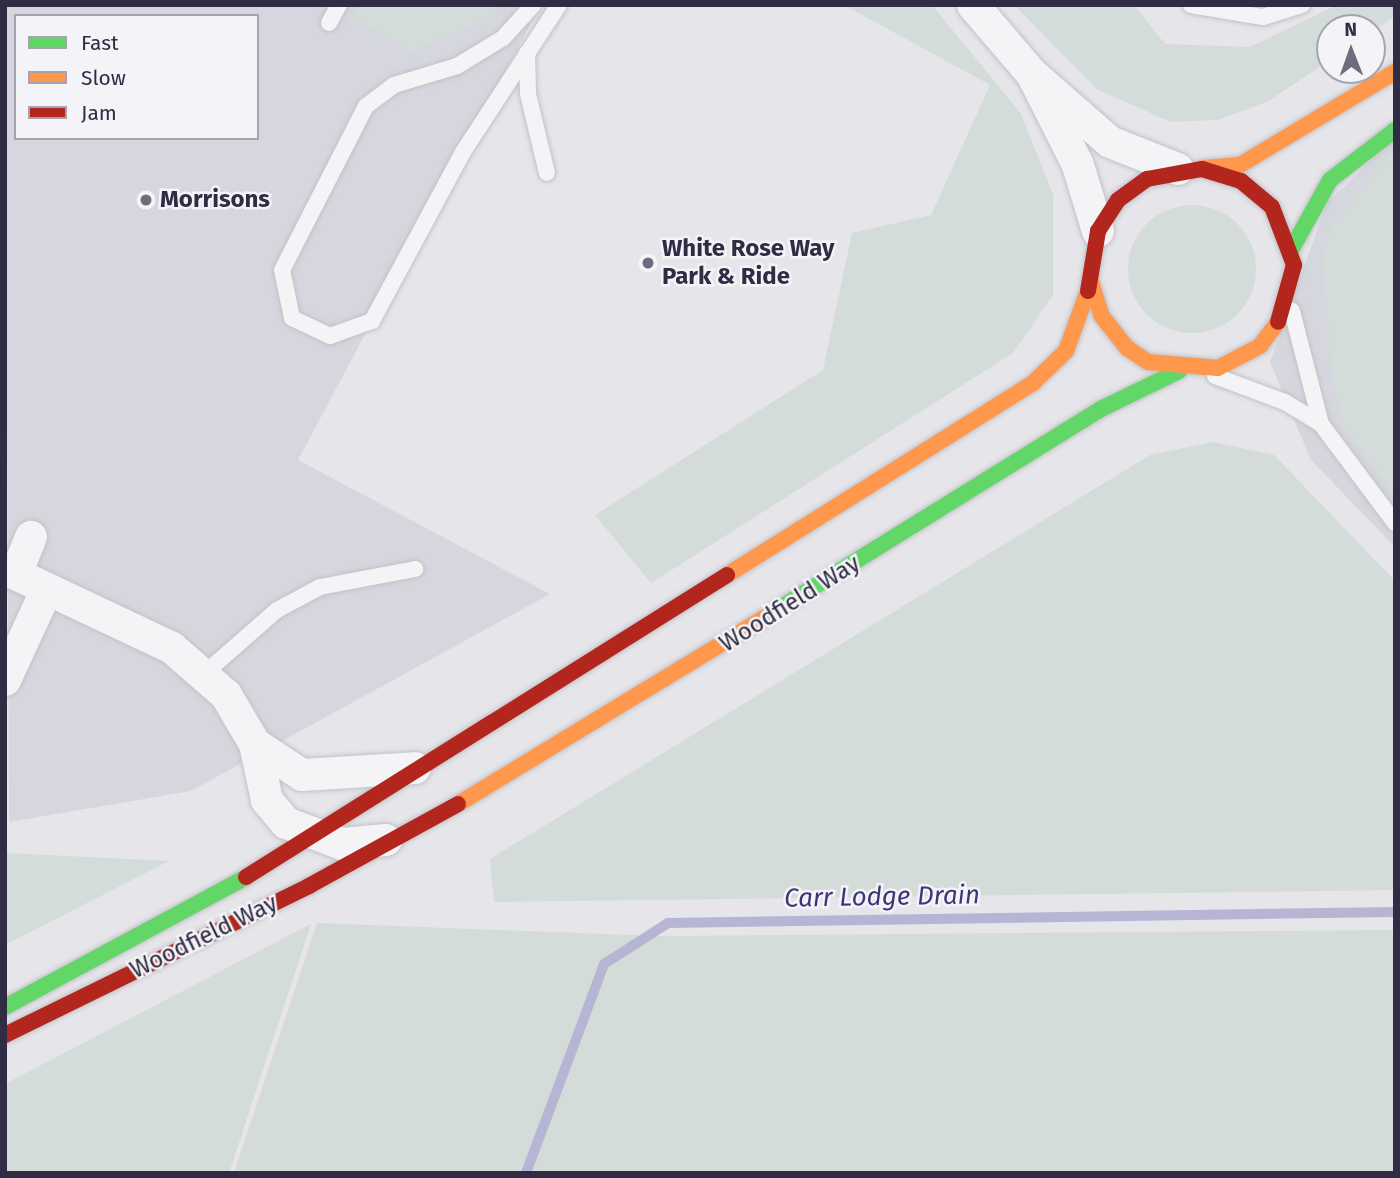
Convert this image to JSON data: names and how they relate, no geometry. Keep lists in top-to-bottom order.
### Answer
{
  "streets": {
    "street": ["Woodfield Way"]
  },
  "water": ["Carr Lodge Drain"],
  "places": ["Morrisons", "White Rose Way Park & Ride"],
  "legend": ["Fast", "Slow", "Jam"],
  "north": "top"
}
